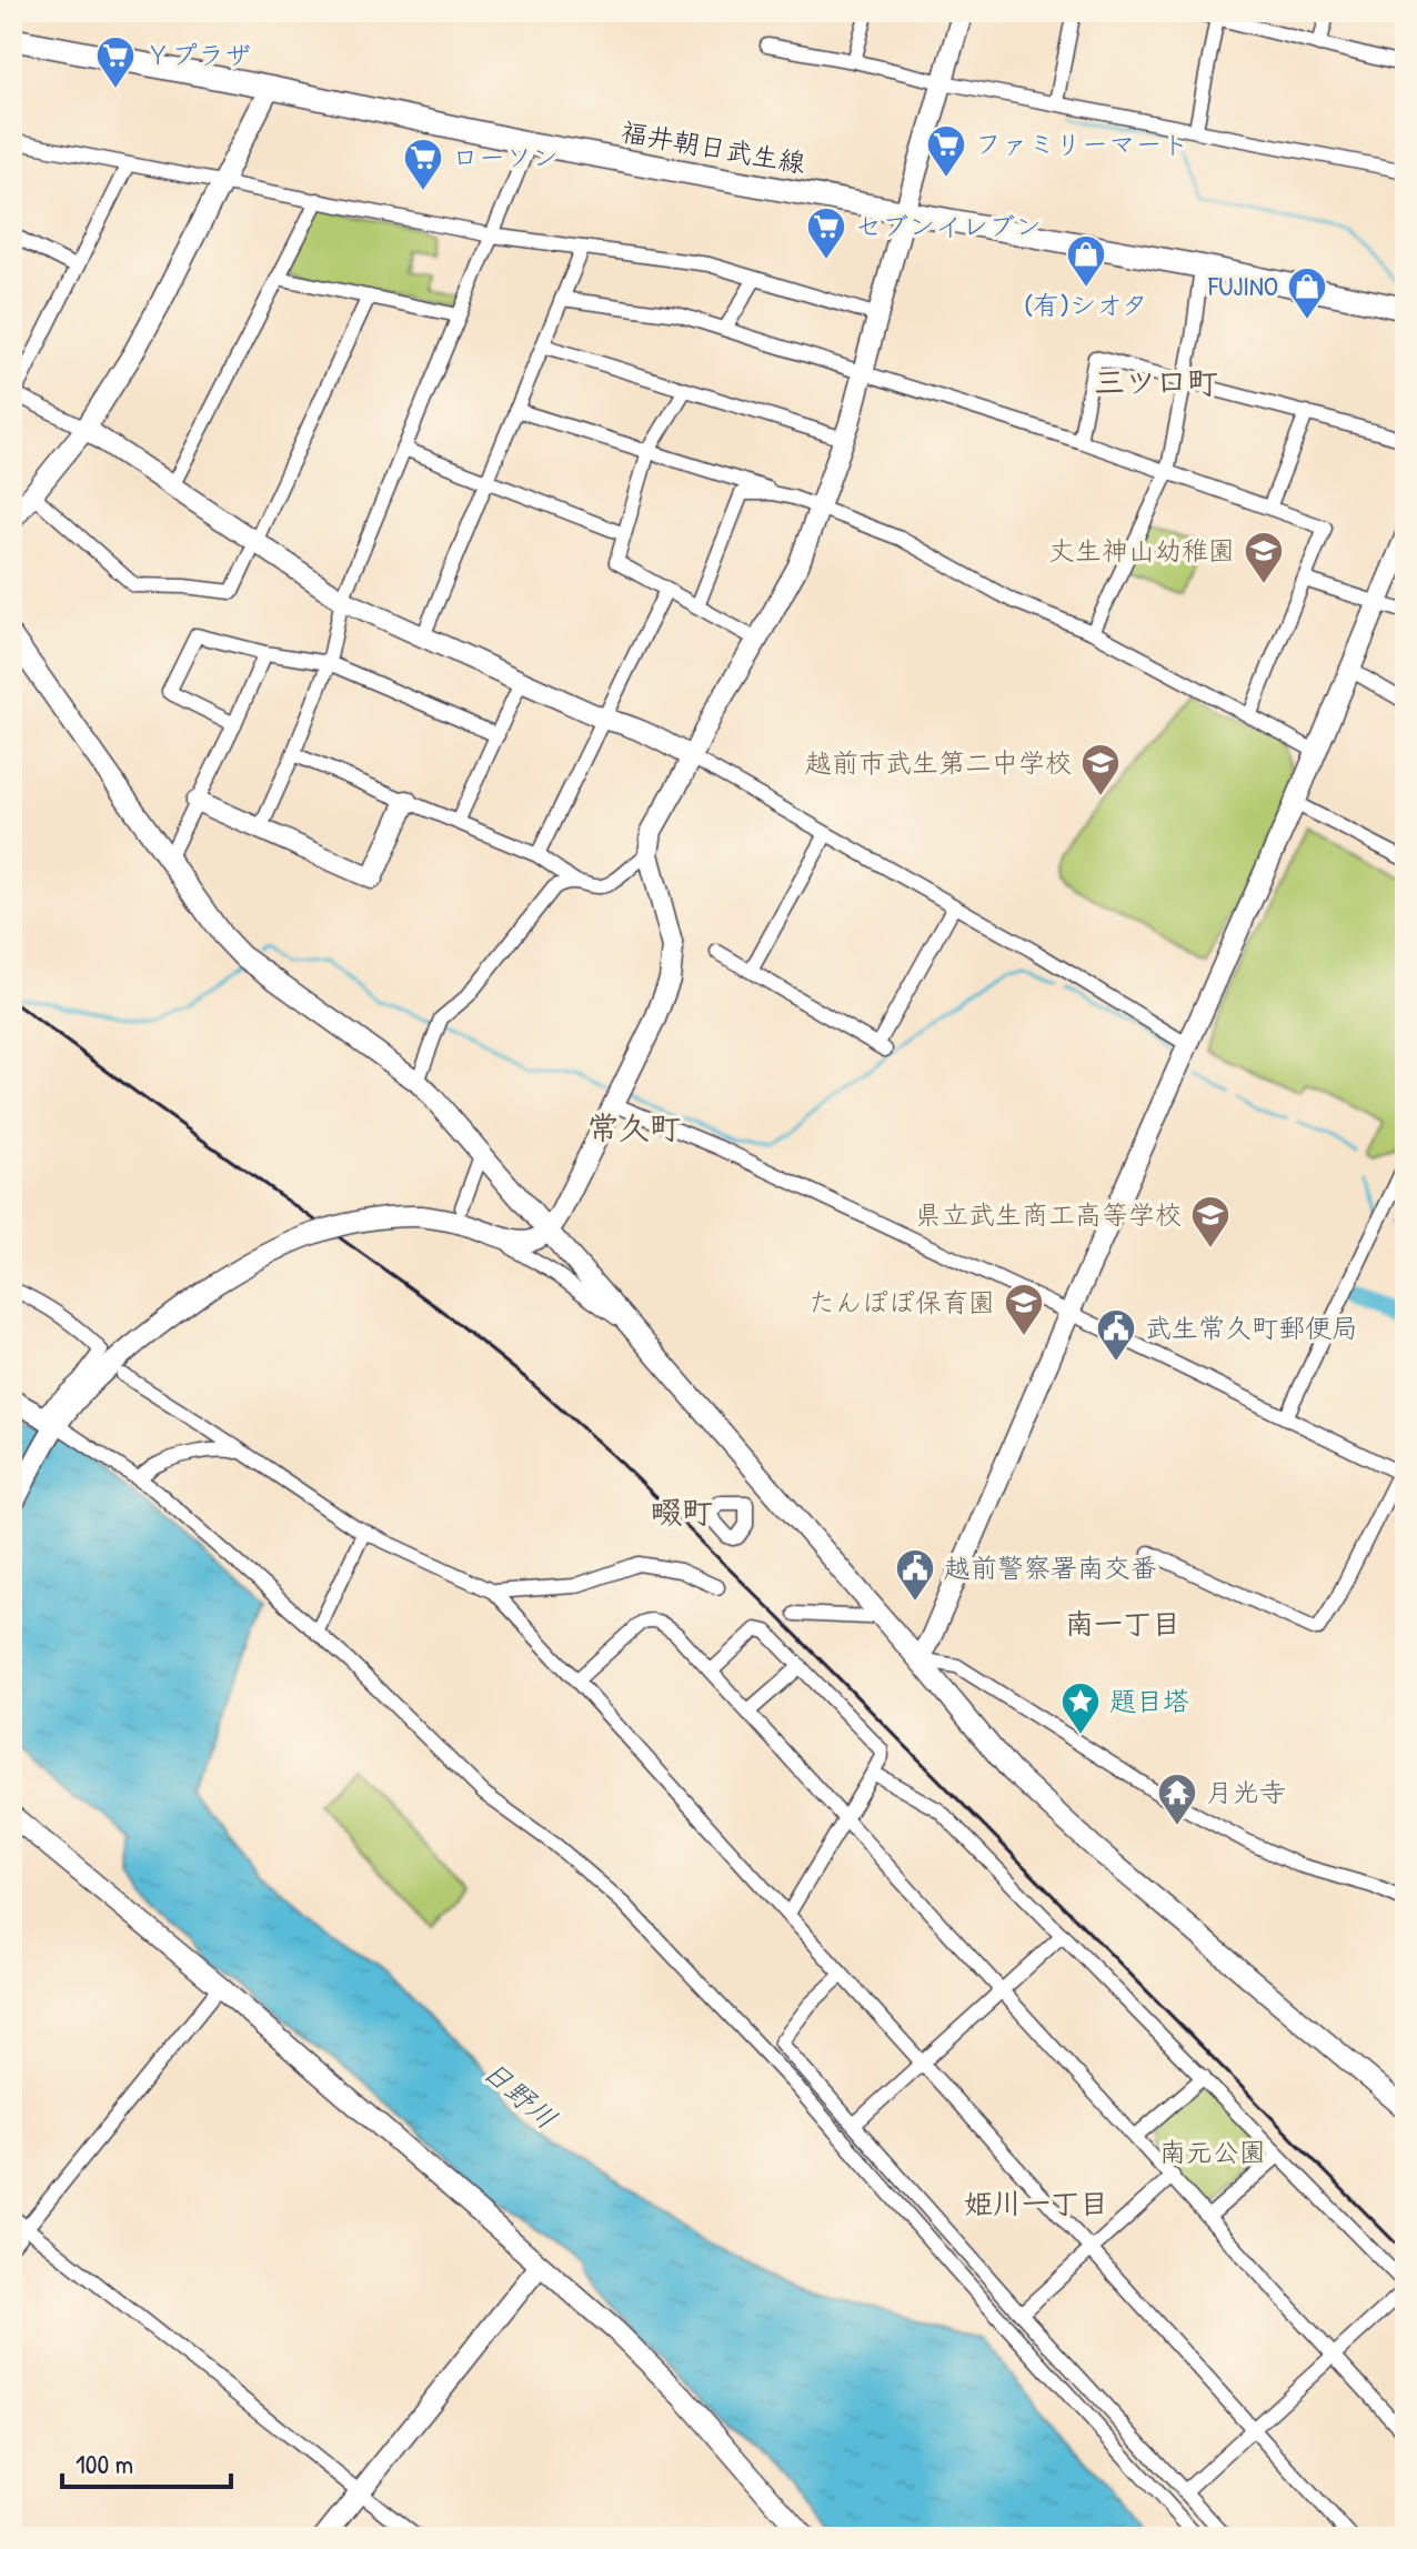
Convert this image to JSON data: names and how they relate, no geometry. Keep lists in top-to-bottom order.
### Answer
{
  "streets": {
    "main road": ["福井朝日武生線"]
  },
  "districts": [
    "三ツ口町",
    "常久町",
    "畷町",
    "南一丁目",
    "姫川一丁目"
  ],
  "water": ["日野川"],
  "parks": ["南元公園"],
  "places": {
    "supermarket": [
      "Ｙプラザ",
      "ファミリーマート",
      "ローソン",
      "セブンイレブン"
    ],
    "shop": ["(有)シオタ", "FUJINO"],
    "school or university": [
      "丈生神山幼稚園",
      "越前市武生第二中学校",
      "県立武生商工高等学校",
      "たんぽぽ保育園"
    ],
    "public building": ["武生常久町郵便局", "越前警察署南交番"],
    "place": ["題目塔"],
    "temple": ["月光寺"]
  },
  "scale_bar": "100 m"
}
